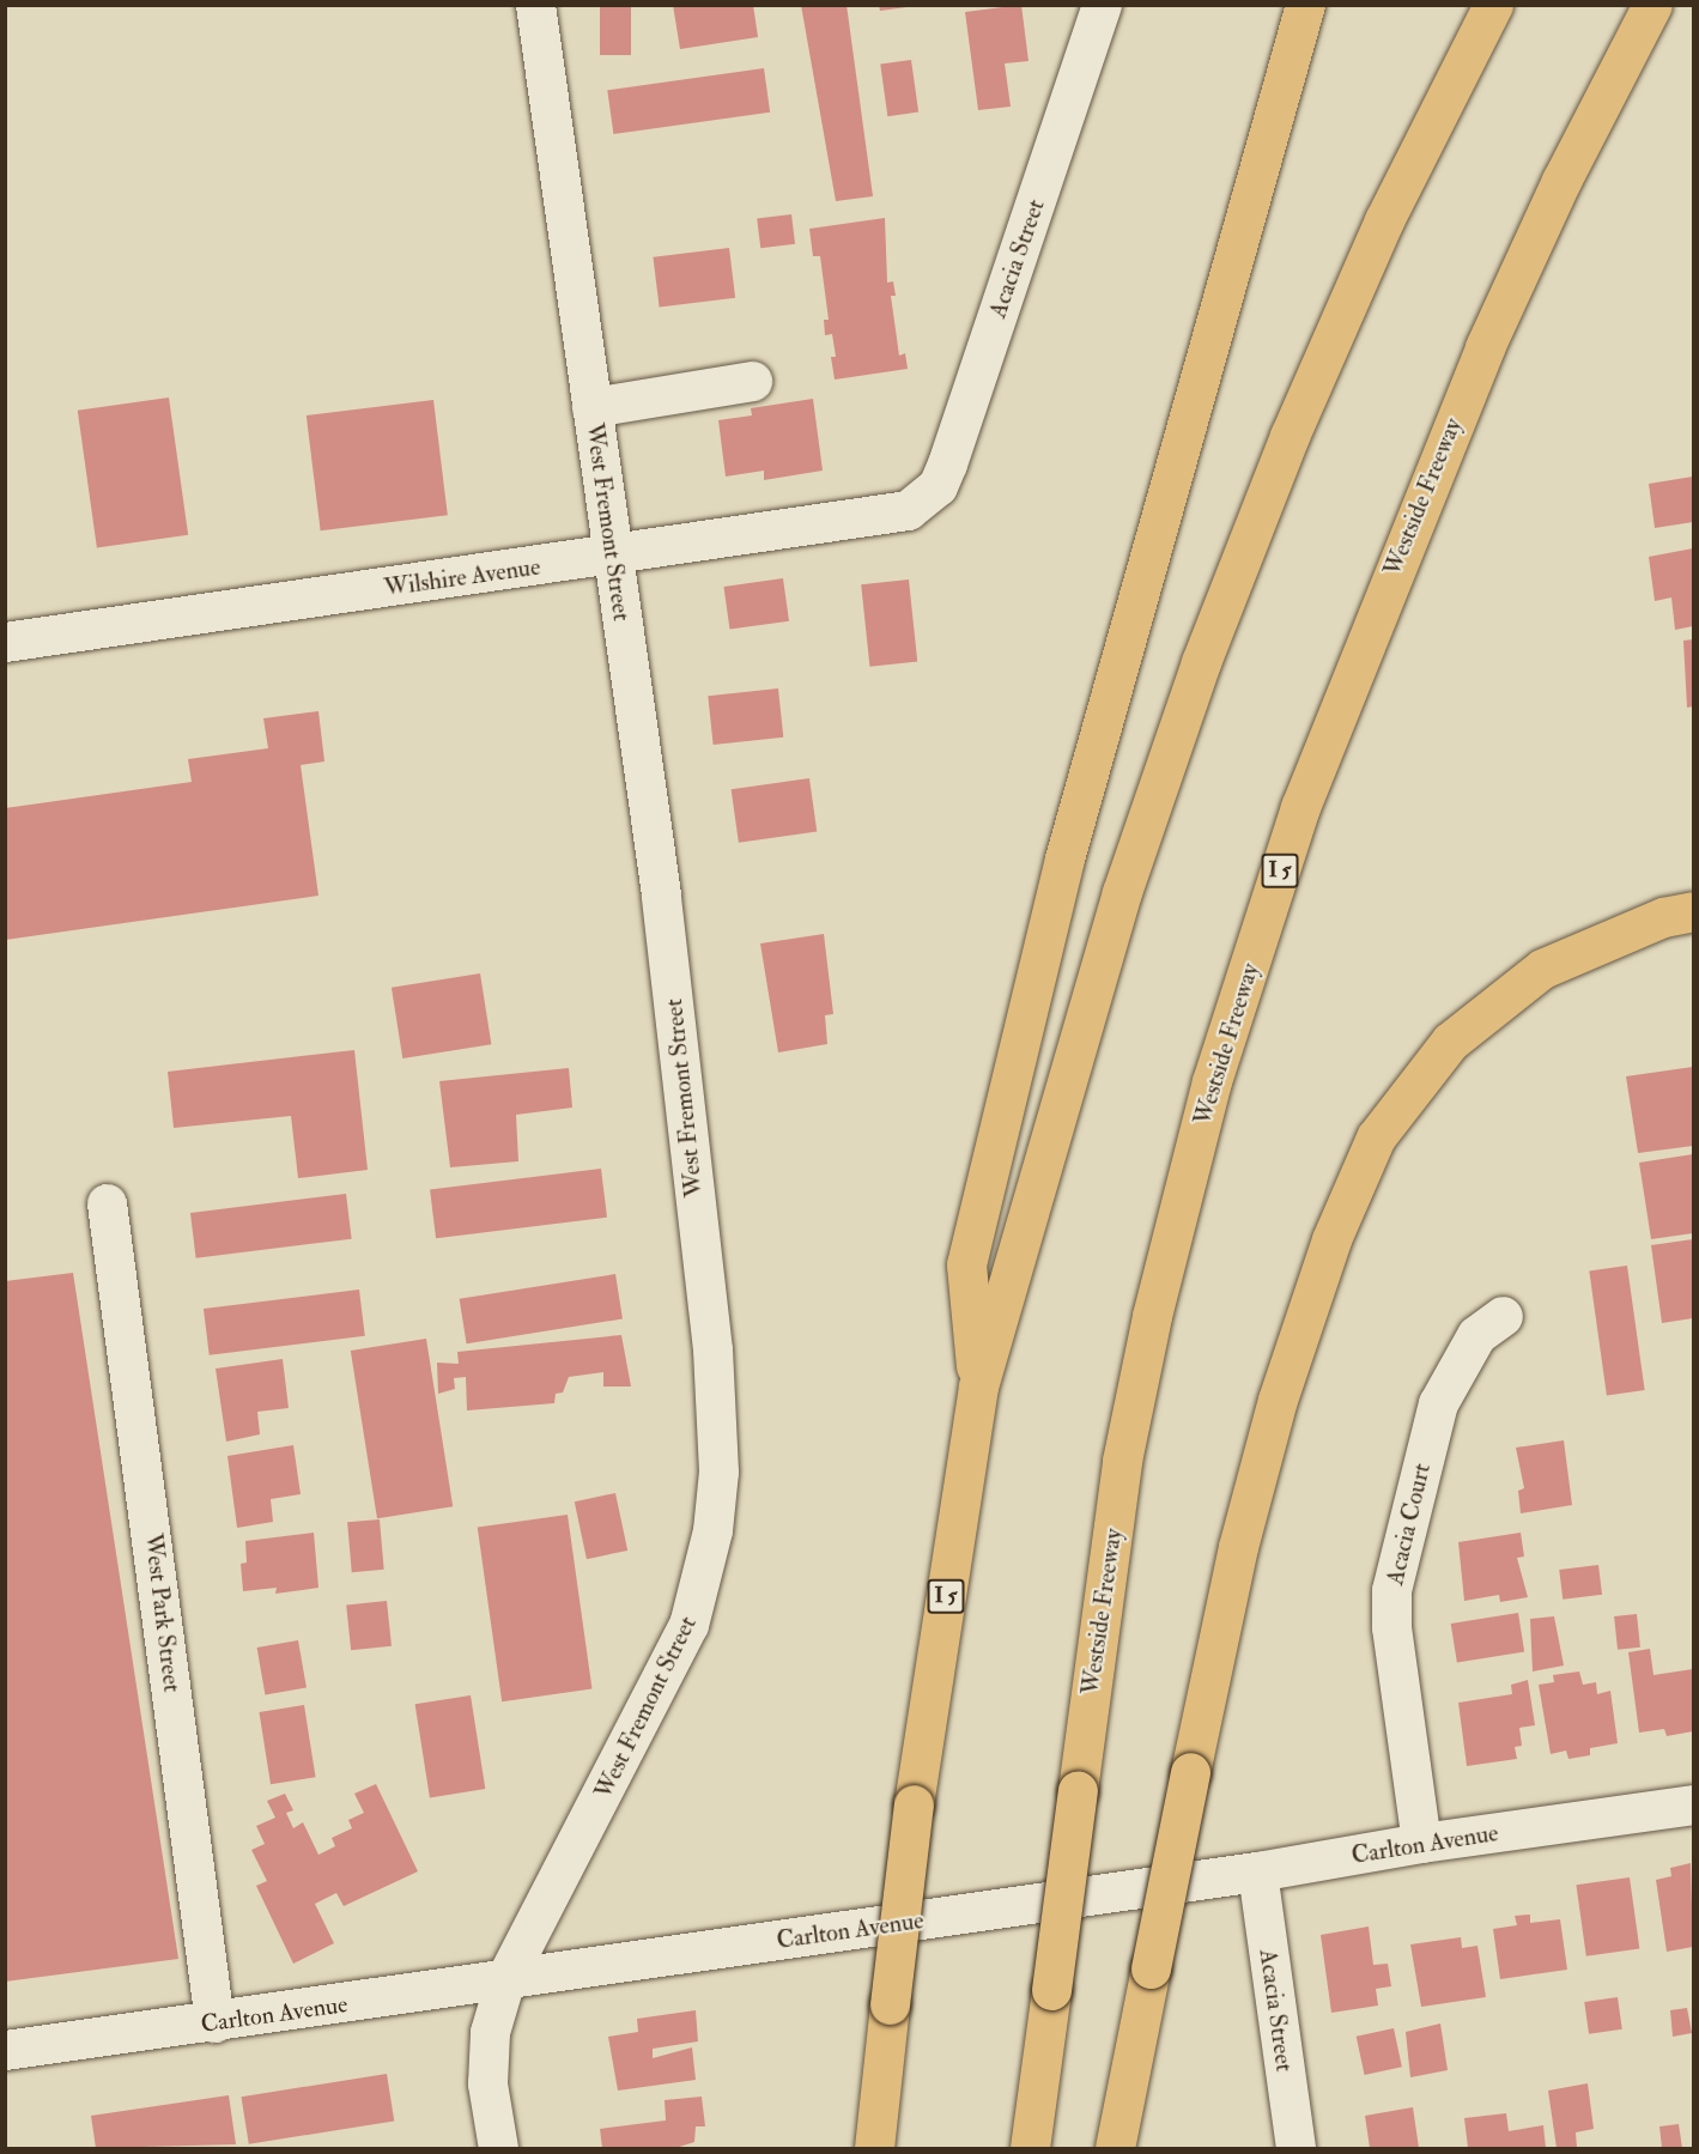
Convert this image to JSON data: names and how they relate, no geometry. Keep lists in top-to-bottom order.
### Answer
{
  "streets": {
    "highway": ["Westside Freeway", "I 5"],
    "street": [
      "Acacia Street",
      "West Fremont Street",
      "Wilshire Avenue",
      "Acacia Court",
      "West Park Street",
      "Carlton Avenue"
    ]
  },
  "crossings": [
    ["Acacia Street", "Wilshire Avenue"],
    ["Acacia Street", "Carlton Avenue"],
    ["West Fremont Street", "Wilshire Avenue"],
    ["West Fremont Street", "Carlton Avenue"],
    ["Acacia Court", "Carlton Avenue"],
    ["West Park Street", "Carlton Avenue"]
  ]
}
